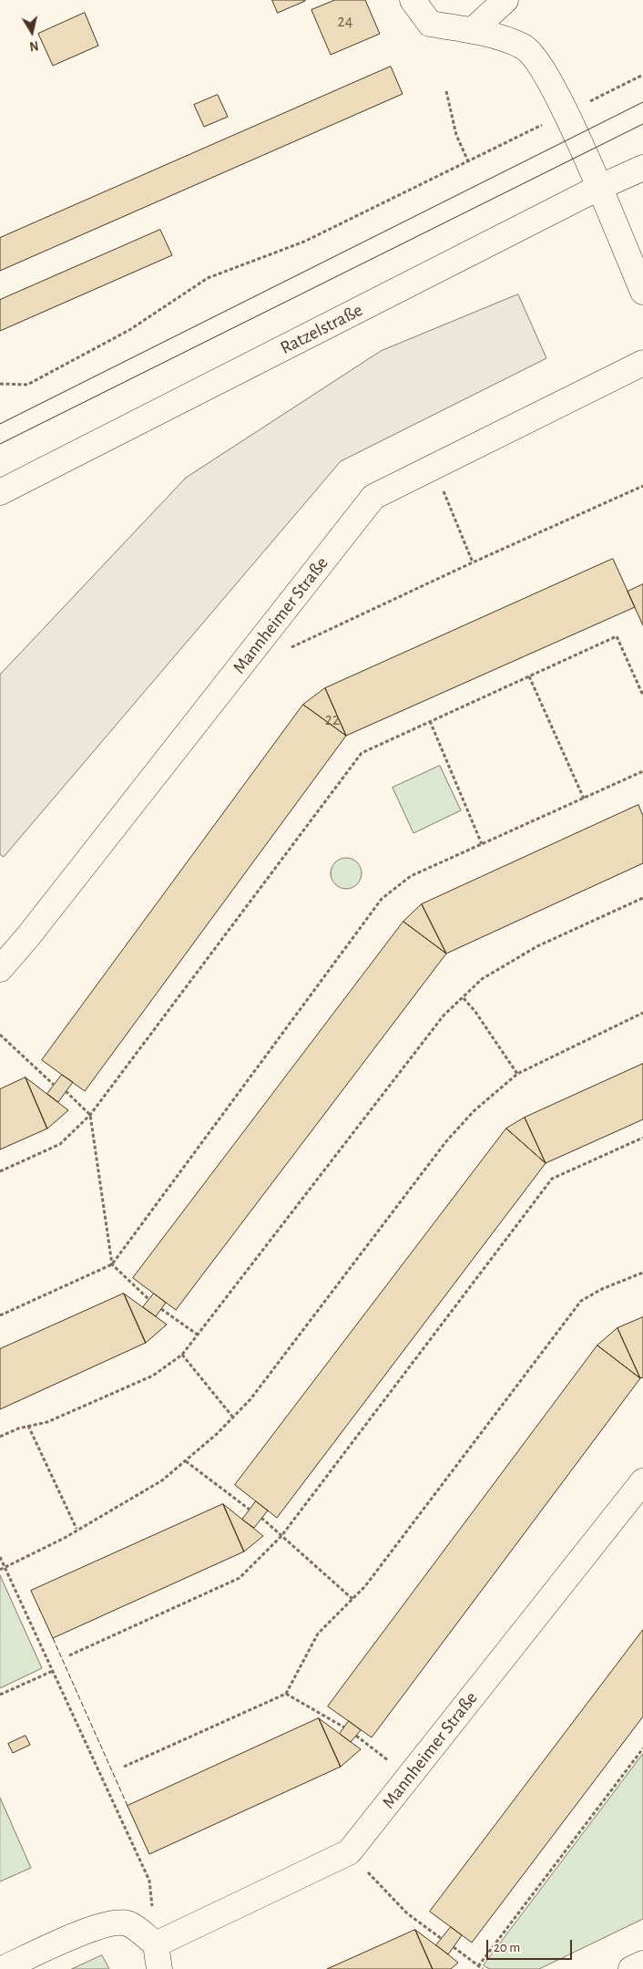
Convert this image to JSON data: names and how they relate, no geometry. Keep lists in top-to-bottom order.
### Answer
{
  "streets": {
    "street": ["Ratzelstraße", "Mannheimer Straße"]
  },
  "house_numbers": ["24", "22"],
  "scale_bar": "20 m",
  "north": "bottom"
}
